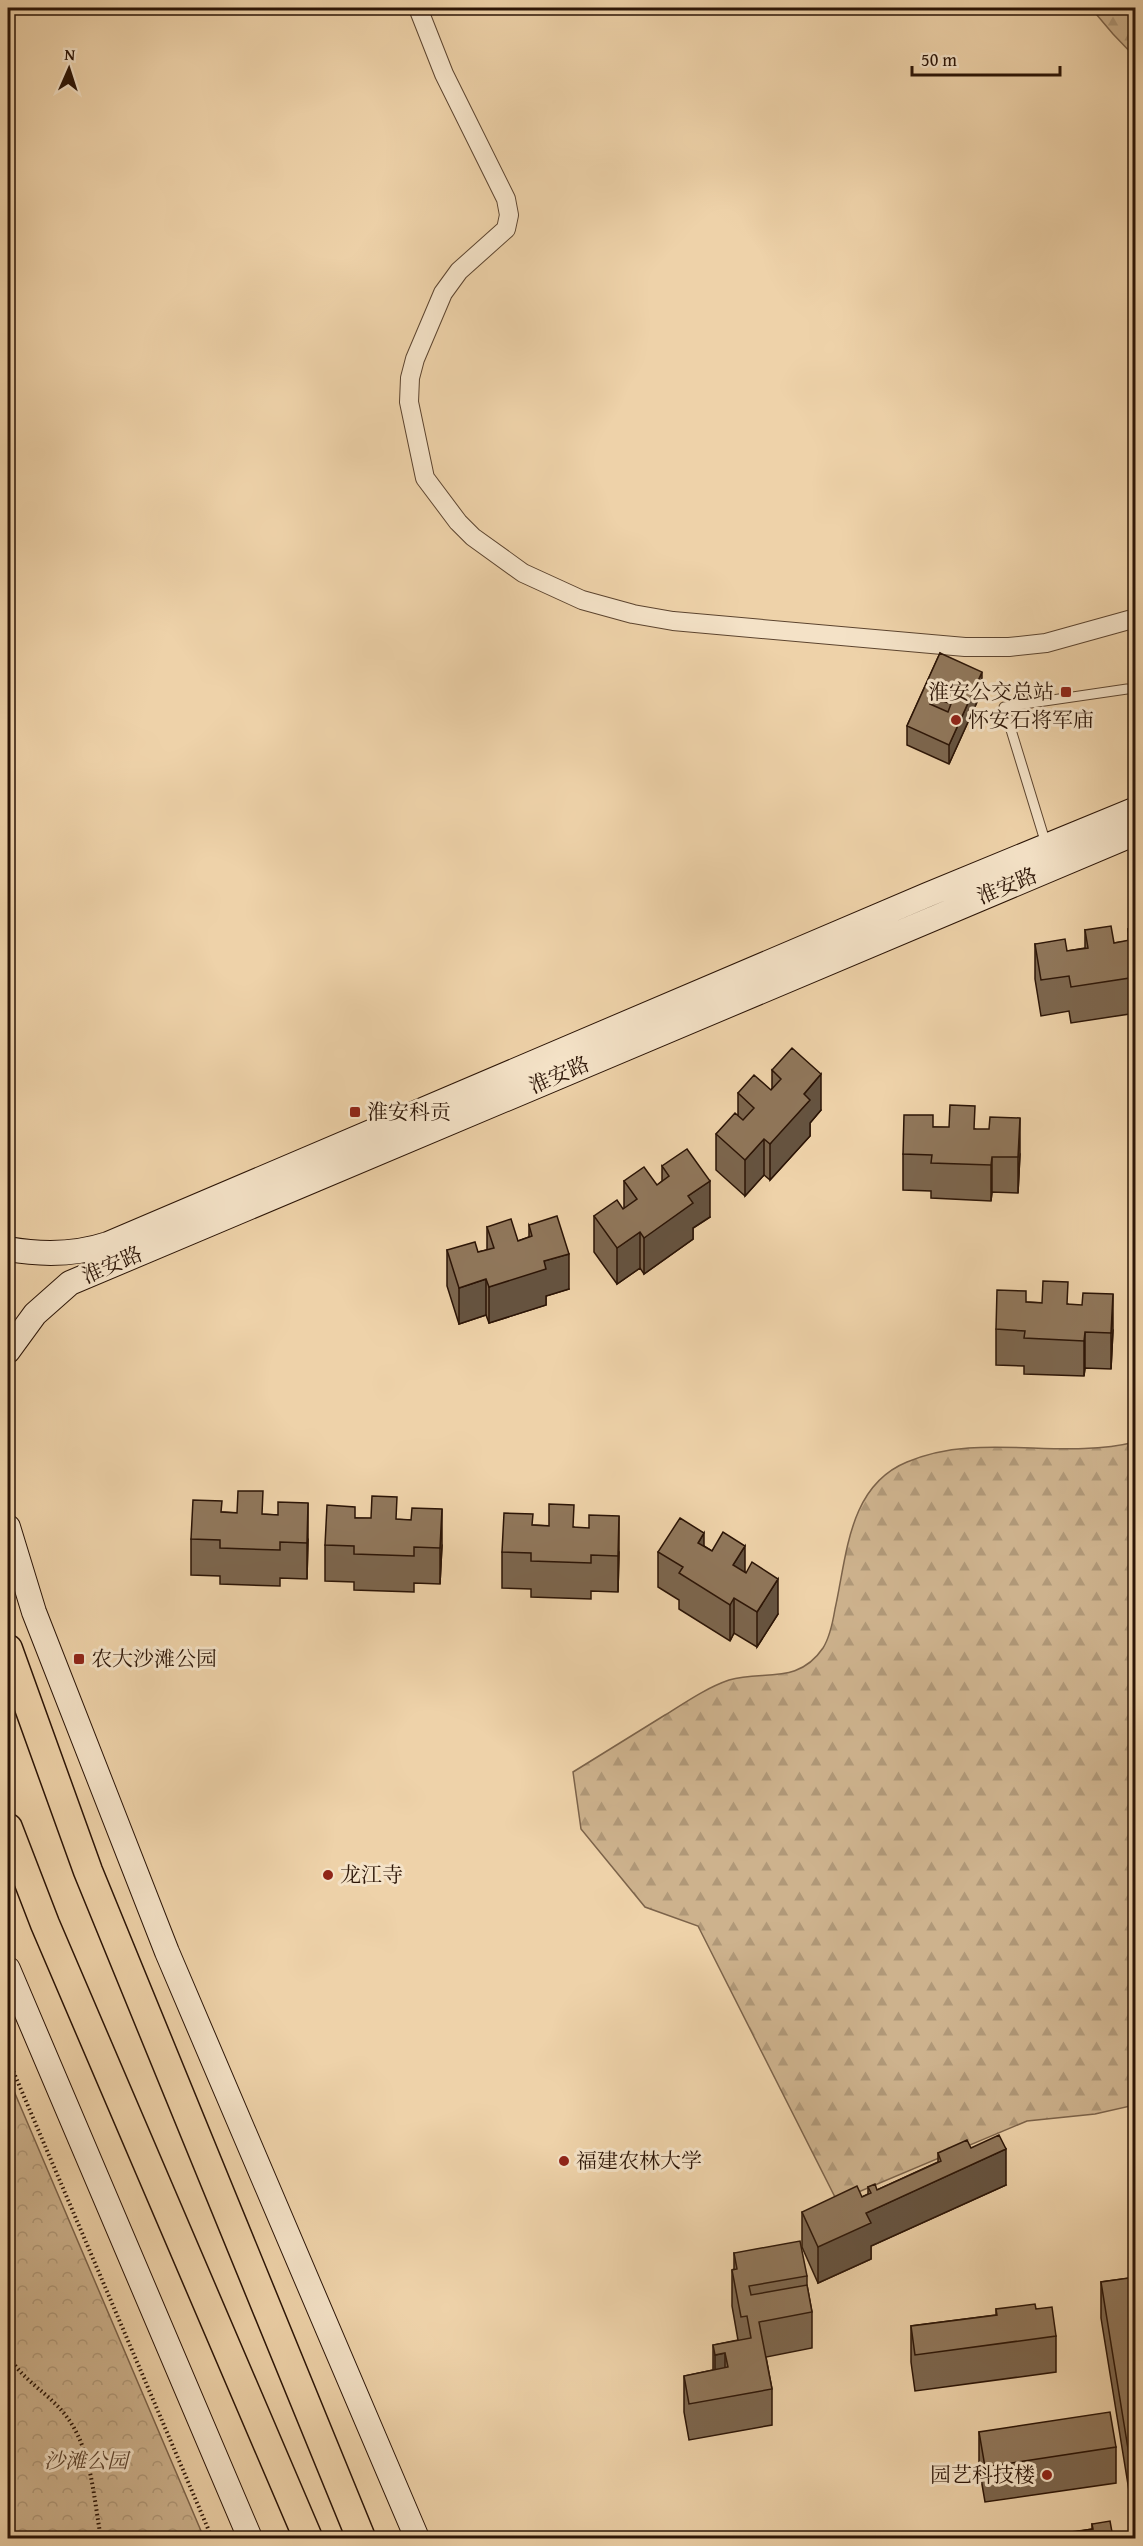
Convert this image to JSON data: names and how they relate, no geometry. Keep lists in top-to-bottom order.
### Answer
{
  "streets": {
    "main road": ["淮安路"]
  },
  "parks": ["沙滩公园"],
  "places": {
    "transit": ["淮安公交总站", "淮安科贡", "农大沙滩公园"],
    "other": [
      "怀安石将军庙",
      "龙江寺",
      "福建农林大学",
      "园艺科技楼"
    ]
  },
  "scale_bar": "50 m",
  "north": "top"
}
